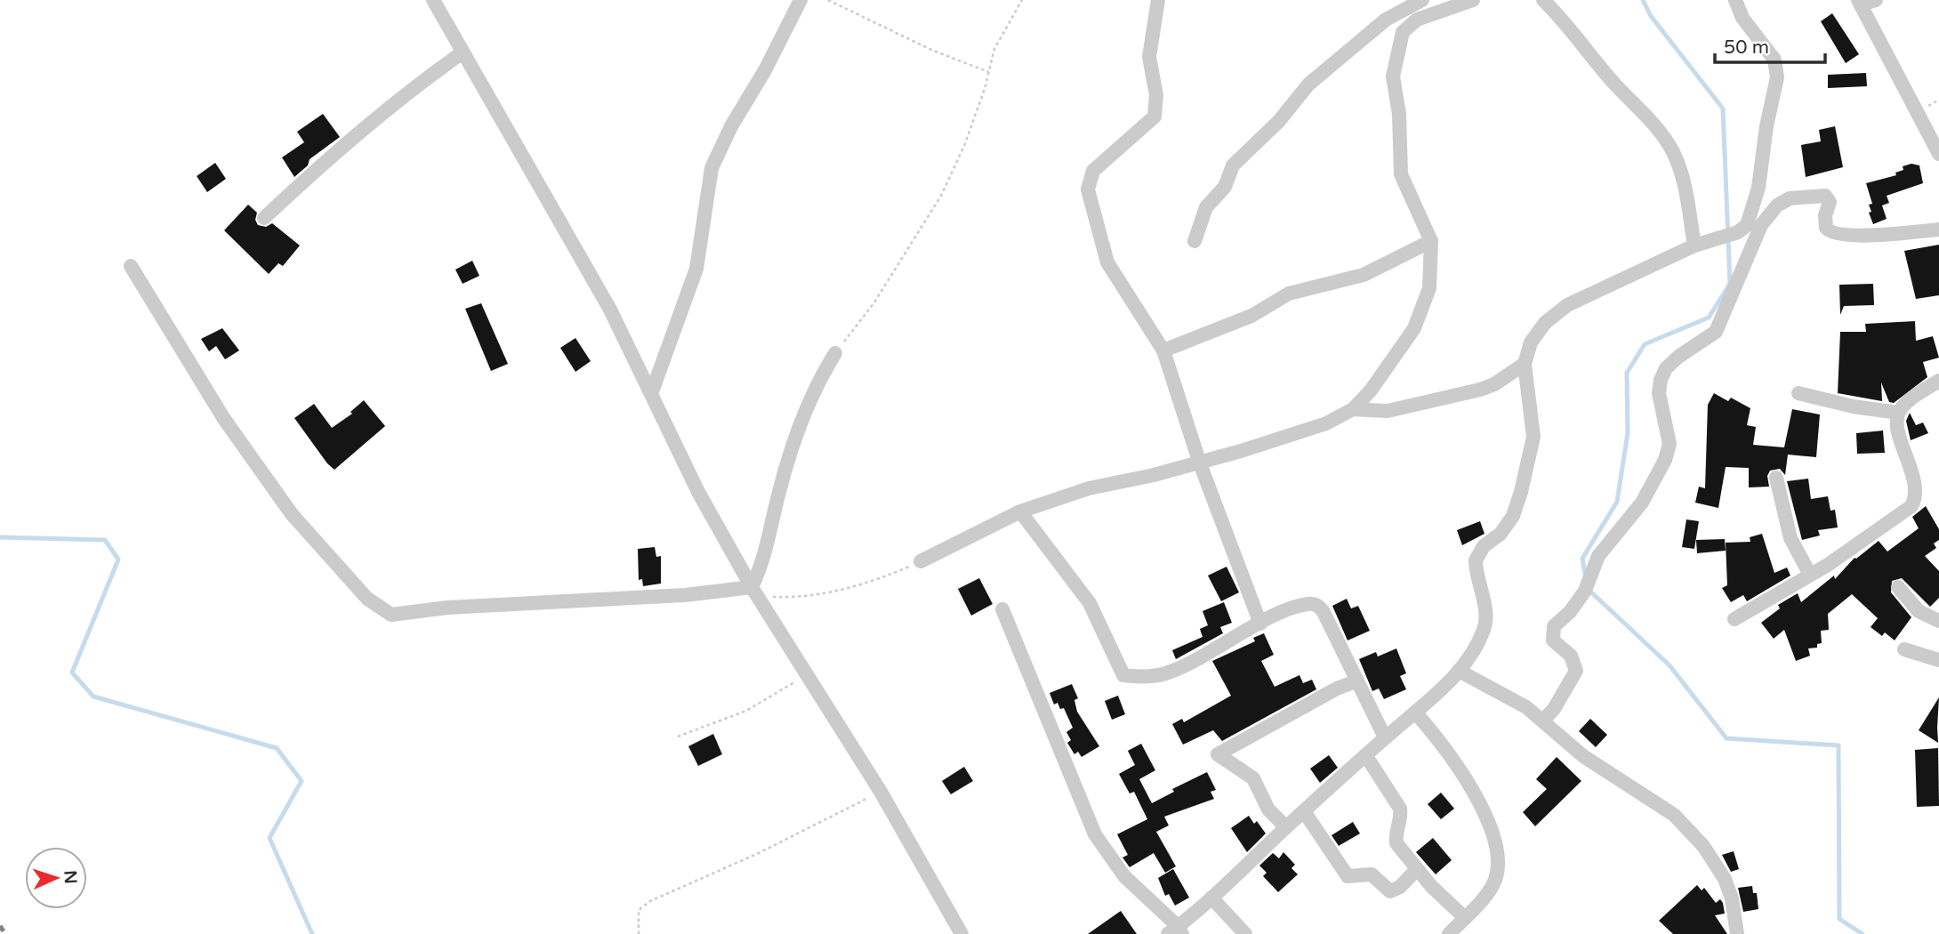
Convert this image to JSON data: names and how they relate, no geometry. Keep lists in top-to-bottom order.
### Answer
{
  "scale_bar": "50 m",
  "north": "right"
}
